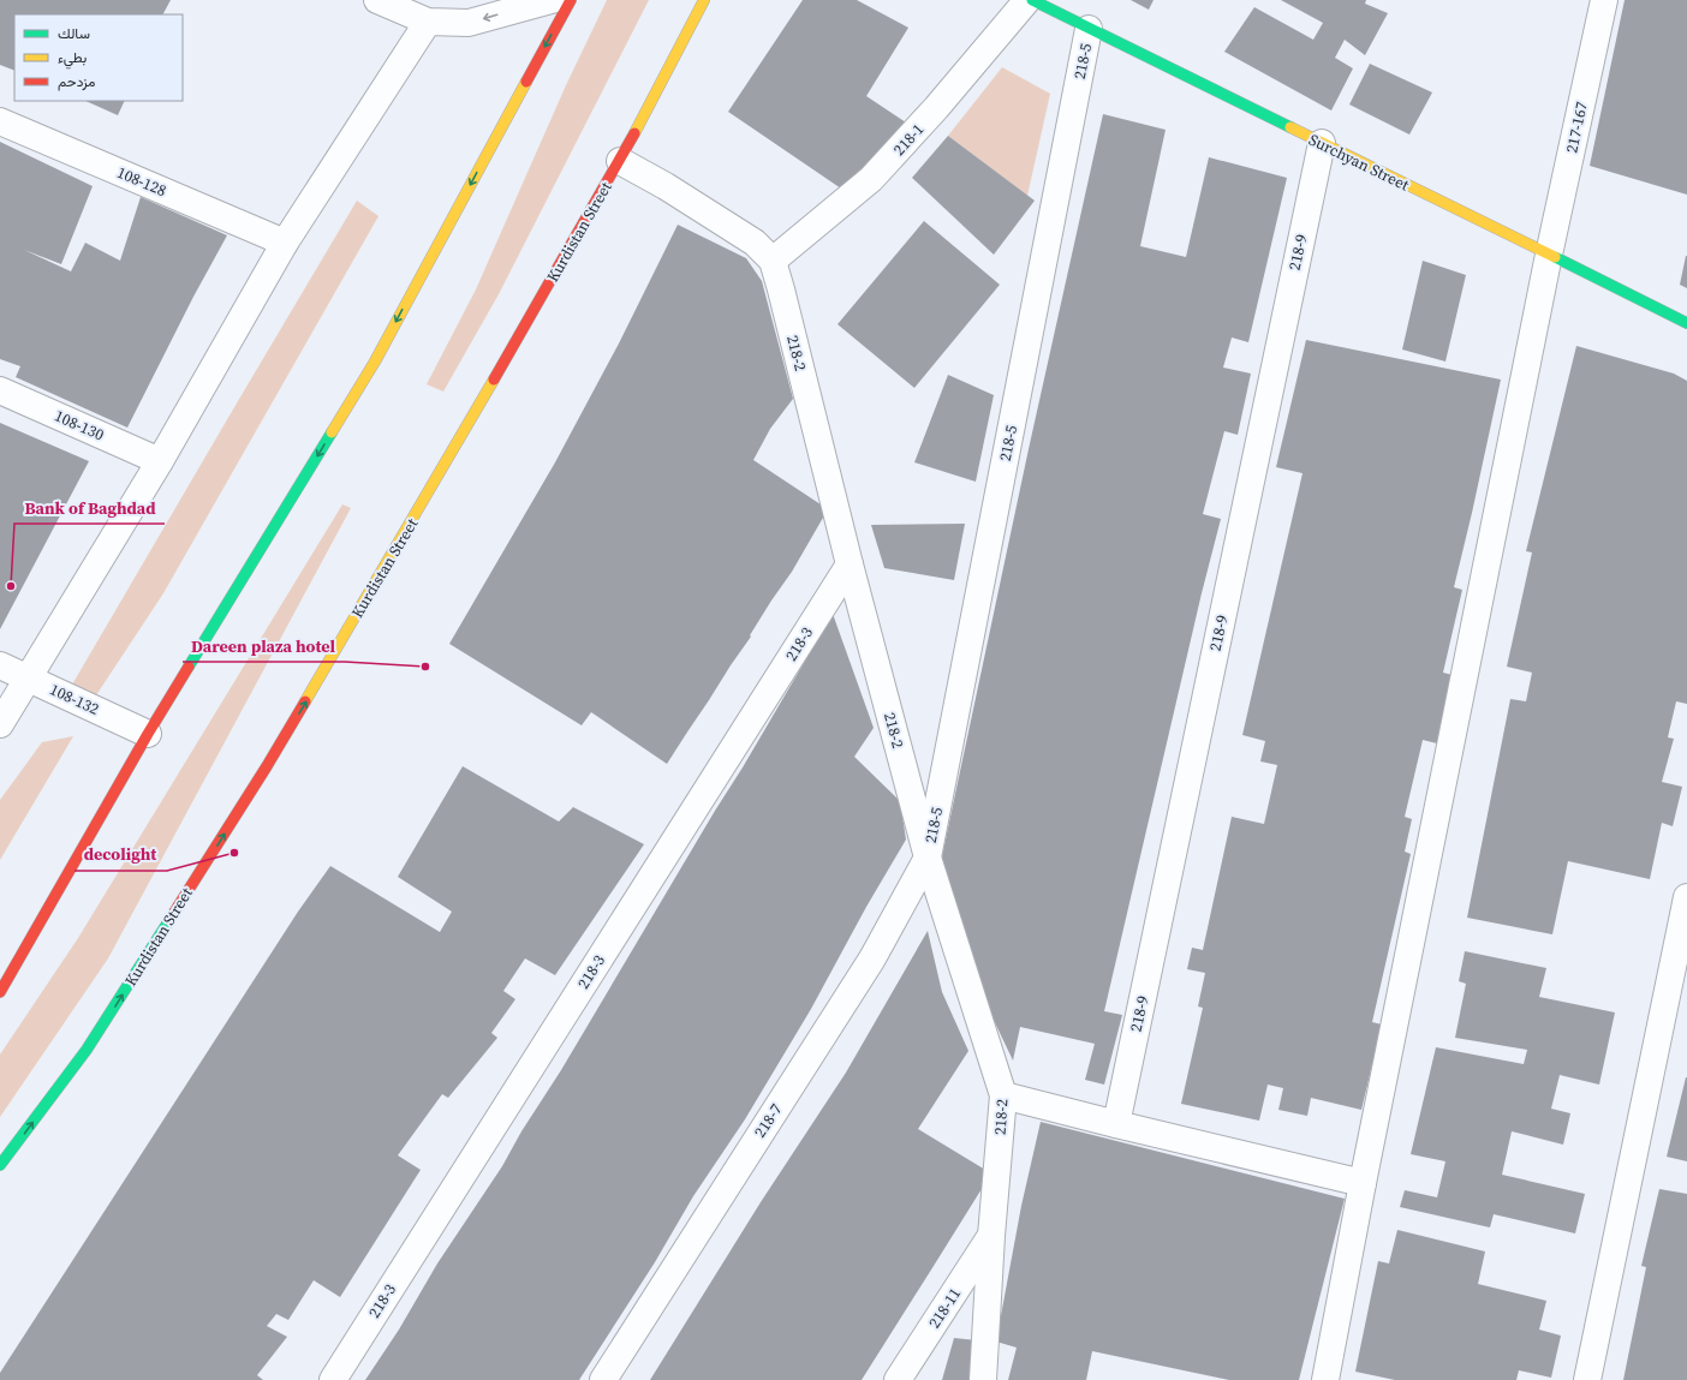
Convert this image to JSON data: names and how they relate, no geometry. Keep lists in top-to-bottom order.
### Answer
{
  "streets": {
    "main road": ["Surchyan Street", "Kurdistan Street"],
    "street": [
      "218-5",
      "217-167",
      "218-1",
      "108-128",
      "218-9",
      "218-2",
      "108-130",
      "218-3",
      "108-132",
      "218-7",
      "218-11"
    ]
  },
  "crossings": [
    ["218-5", "Surchyan Street"],
    ["218-5", "218-2"],
    ["218-5", "218-7"],
    ["217-167", "Surchyan Street"],
    ["218-1", "218-2"],
    ["Surchyan Street", "218-9"],
    ["Kurdistan Street", "218-2"],
    ["218-2", "218-3"],
    ["218-2", "218-7"],
    ["218-2", "218-11"]
  ],
  "one_way": ["Kurdistan Street"],
  "places": ["Bank of Baghdad", "Dareen plaza hotel", "decolight"],
  "legend": ["سالك", "بطيء", "مزدحم"]
}
